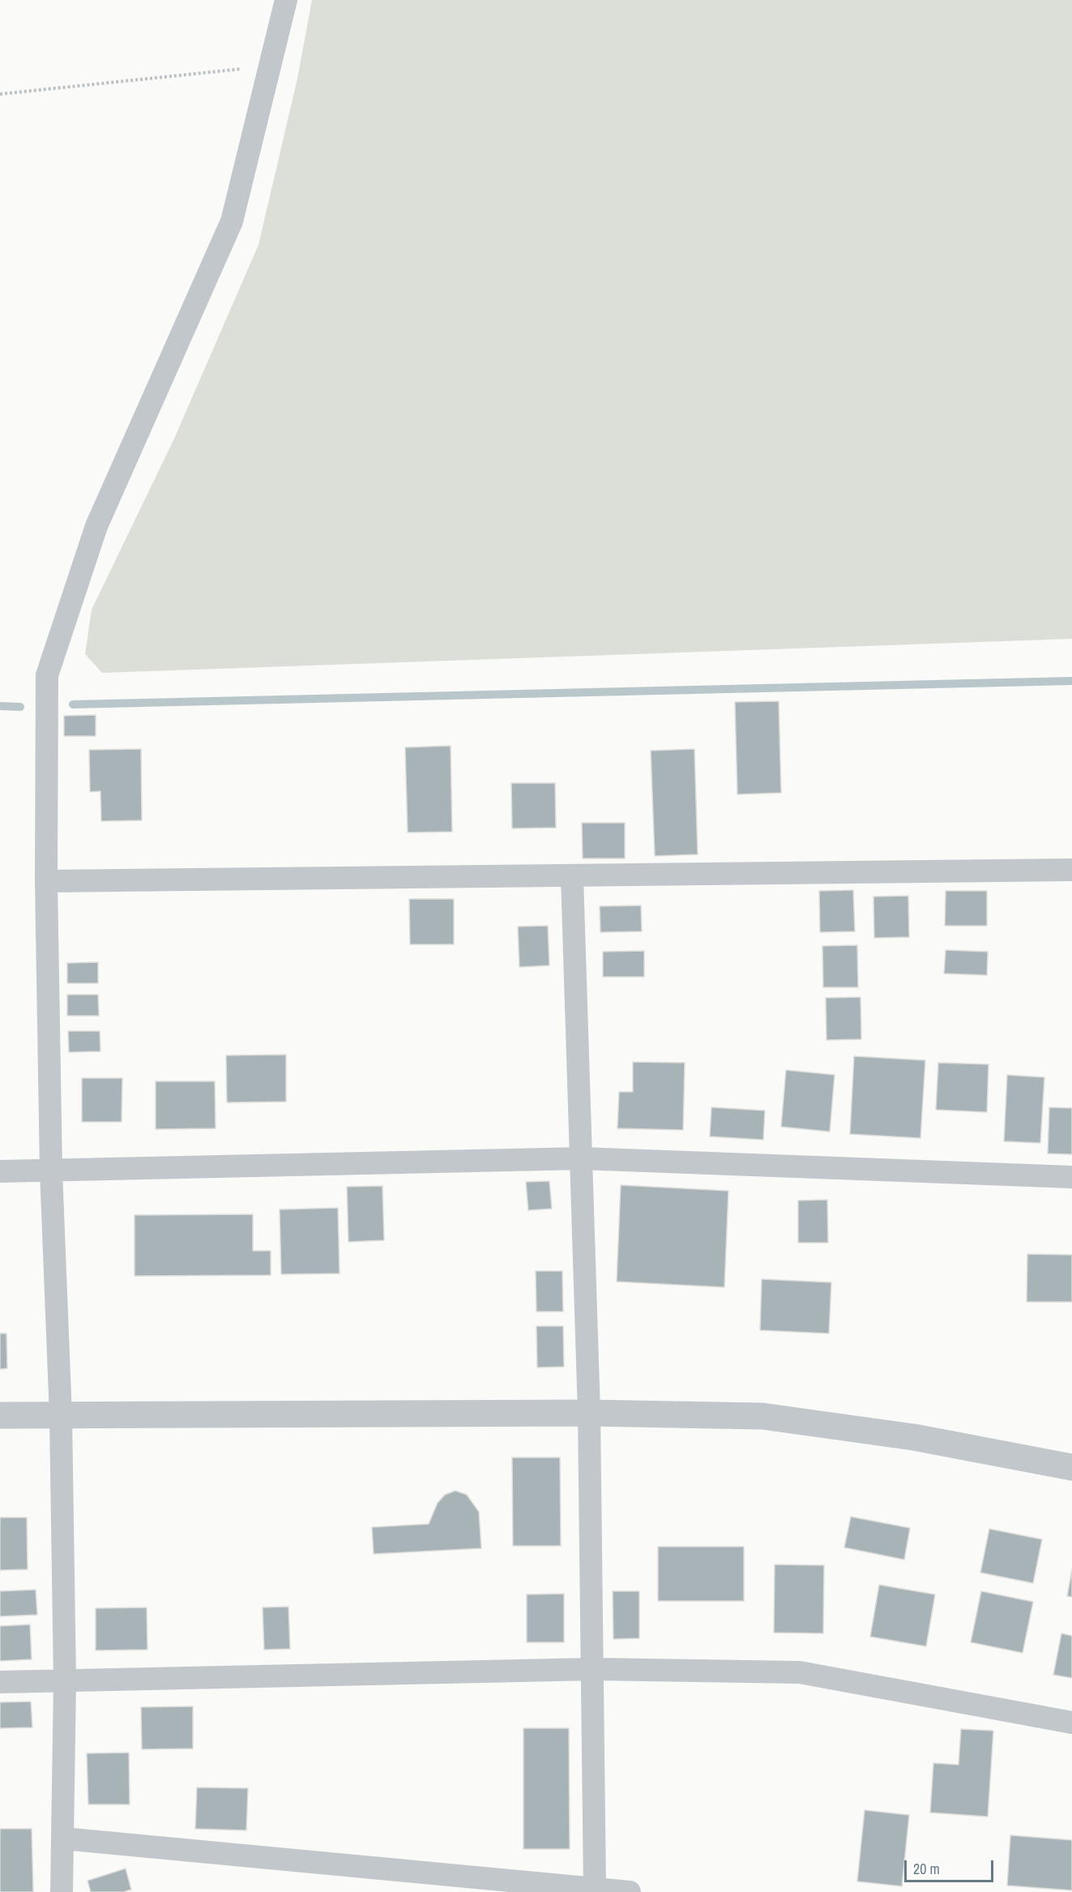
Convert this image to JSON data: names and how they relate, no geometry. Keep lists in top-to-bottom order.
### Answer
{
  "scale_bar": "20 m"
}
